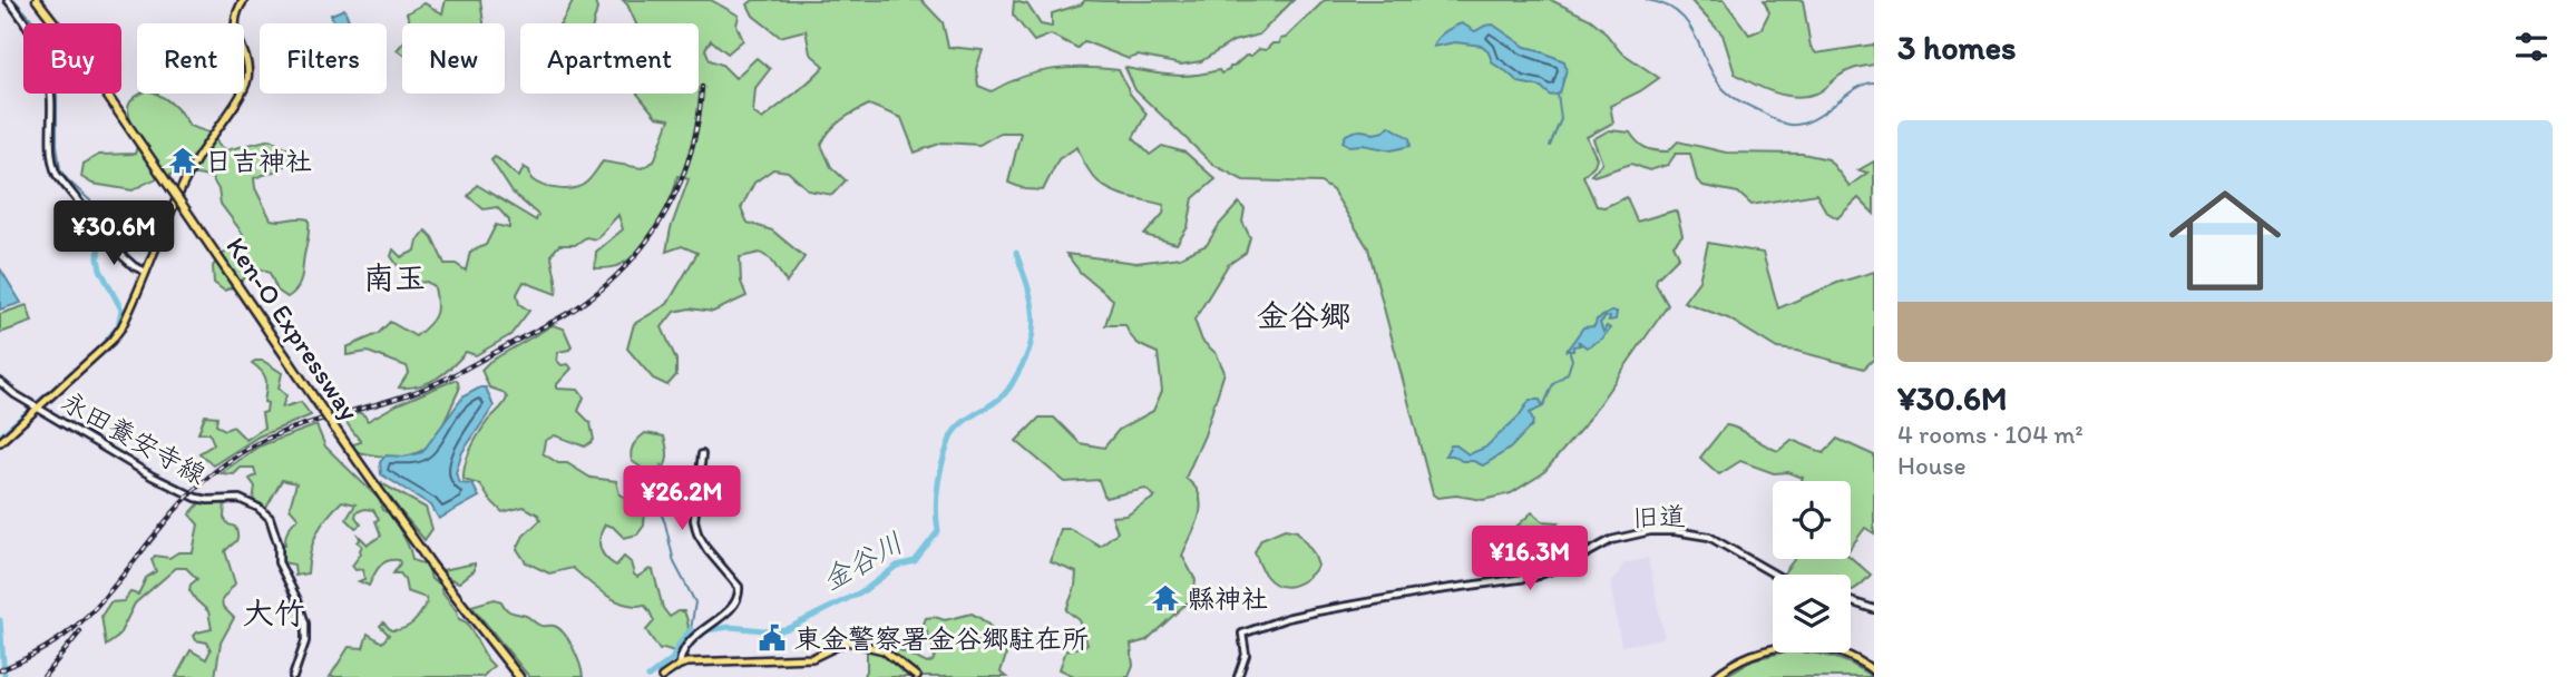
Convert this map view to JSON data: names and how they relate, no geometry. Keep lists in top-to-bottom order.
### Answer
{
  "streets": {
    "highway": ["Ken-O Expressway"],
    "street": ["永田養安寺線", "旧道"]
  },
  "districts": ["南玉", "金谷郷", "大竹"],
  "water": ["金谷川"],
  "places": {
    "temple": ["日吉神社", "縣神社"],
    "public building": ["東金警察署金谷郷駐在所"]
  },
  "page": {
    "heading": "3 homes",
    "chip": [
      "Buy",
      "Rent",
      "Filters",
      "New",
      "Apartment"
    ],
    "list": [
      {
        "name": "¥30.6M",
        "note": "4 rooms · 104 m² · House"
      }
    ],
    "price": ["¥30.6M", "¥26.2M", "¥16.3M"]
  }
}
